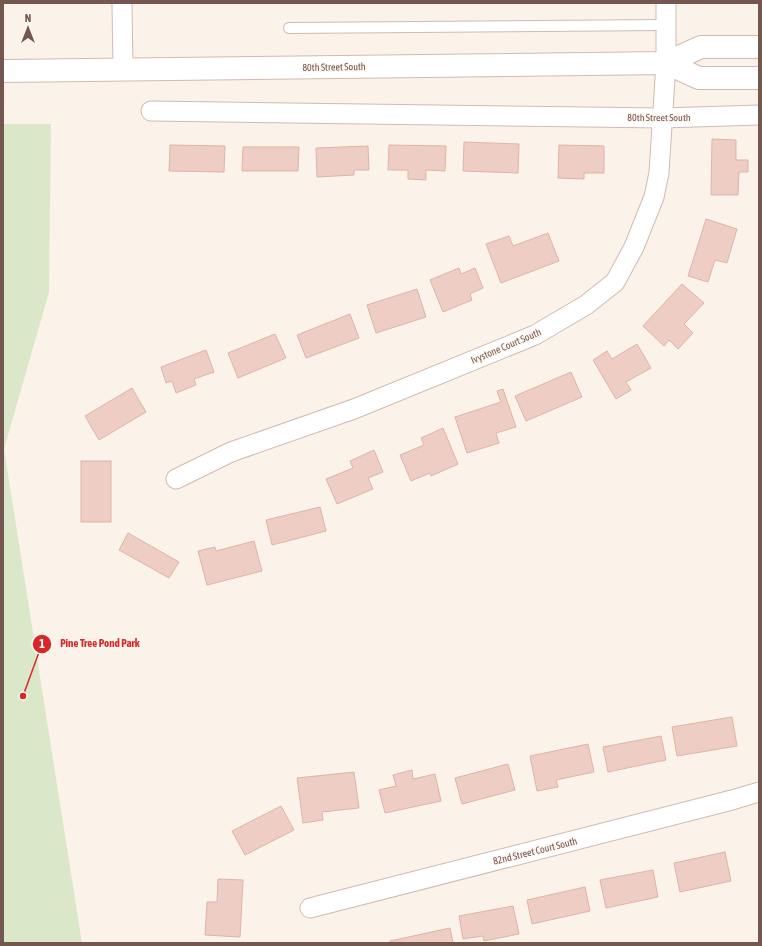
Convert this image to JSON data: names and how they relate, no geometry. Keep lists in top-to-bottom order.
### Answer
{
  "streets": {
    "main road": ["80th Street South"],
    "street": ["Ivystone Court South", "82nd Street Court South"]
  },
  "crossings": [
    ["80th Street South", "Ivystone Court South"]
  ],
  "places": ["Pine Tree Pond Park"],
  "north": "top"
}
